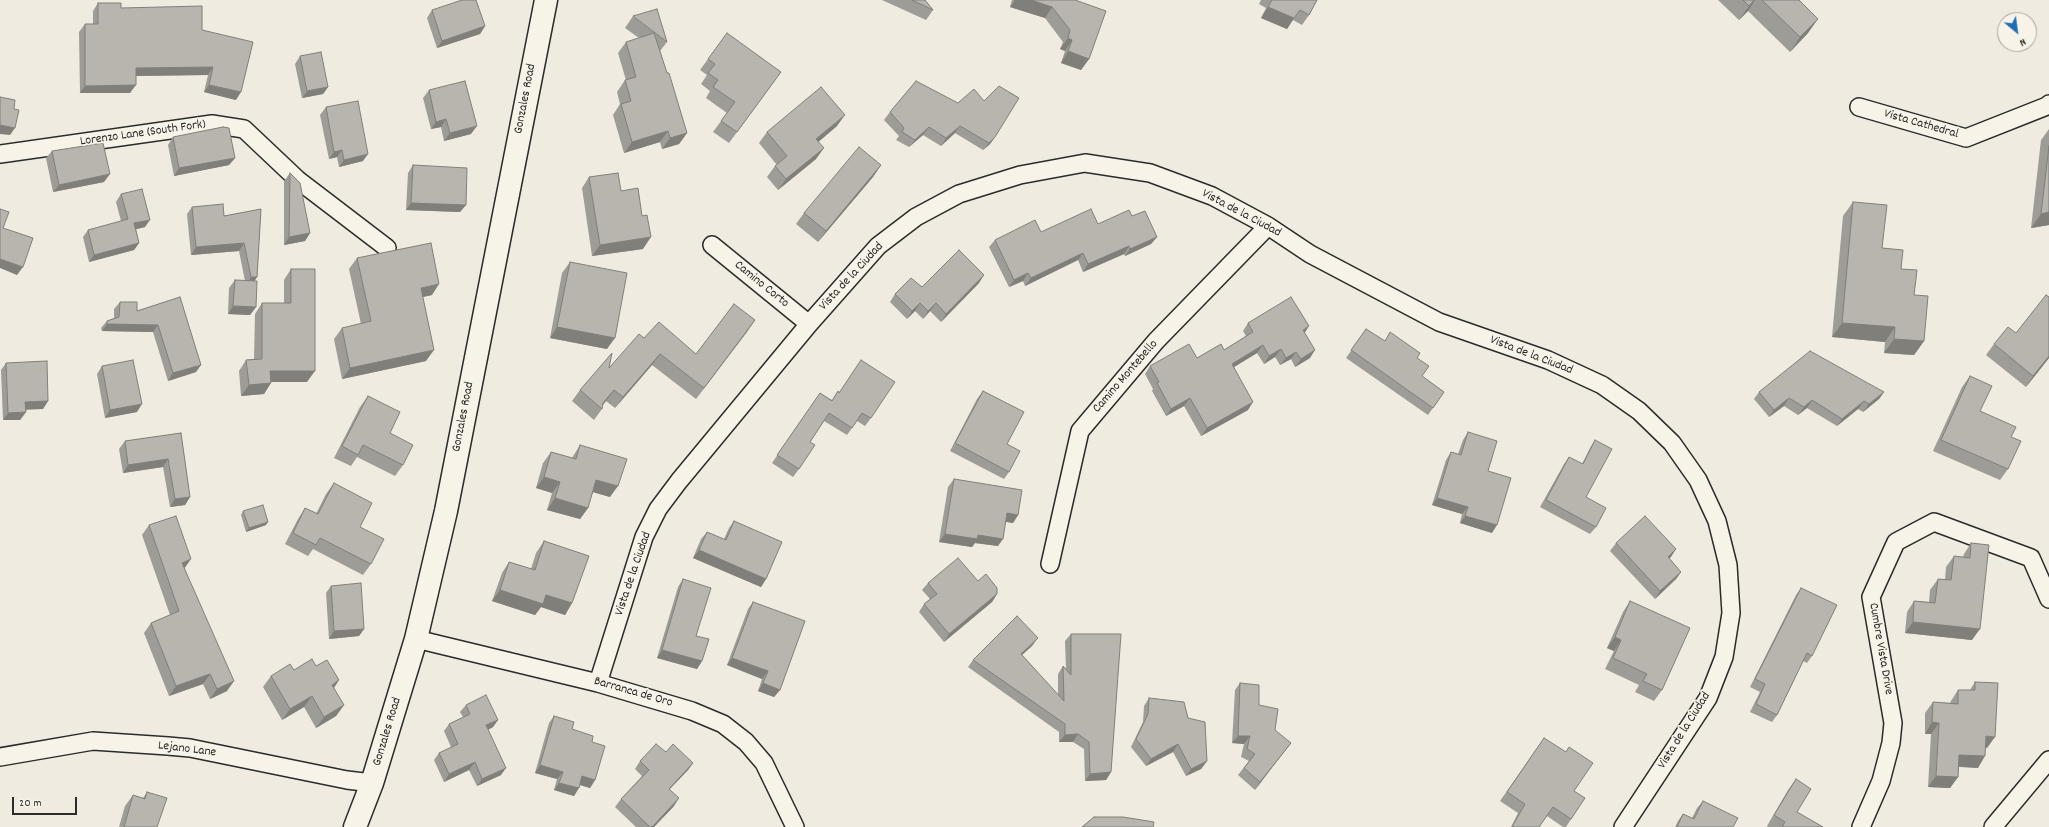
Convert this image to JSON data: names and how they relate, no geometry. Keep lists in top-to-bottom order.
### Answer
{
  "streets": {
    "street": [
      "Gonzales Road",
      "Vista Cathedral",
      "Lorenzo Lane (South Fork)",
      "Vista de la Ciudad",
      "Camino Corto",
      "Camino Montebello",
      "Cumbre Vista Drive",
      "Barranca de Oro",
      "Lejano Lane"
    ]
  },
  "crossings": [
    ["Gonzales Road", "Barranca de Oro"],
    ["Gonzales Road", "Lejano Lane"],
    ["Vista de la Ciudad", "Camino Corto"],
    ["Vista de la Ciudad", "Camino Montebello"],
    ["Vista de la Ciudad", "Barranca de Oro"]
  ],
  "scale_bar": "20 m",
  "north": "bottom right"
}
